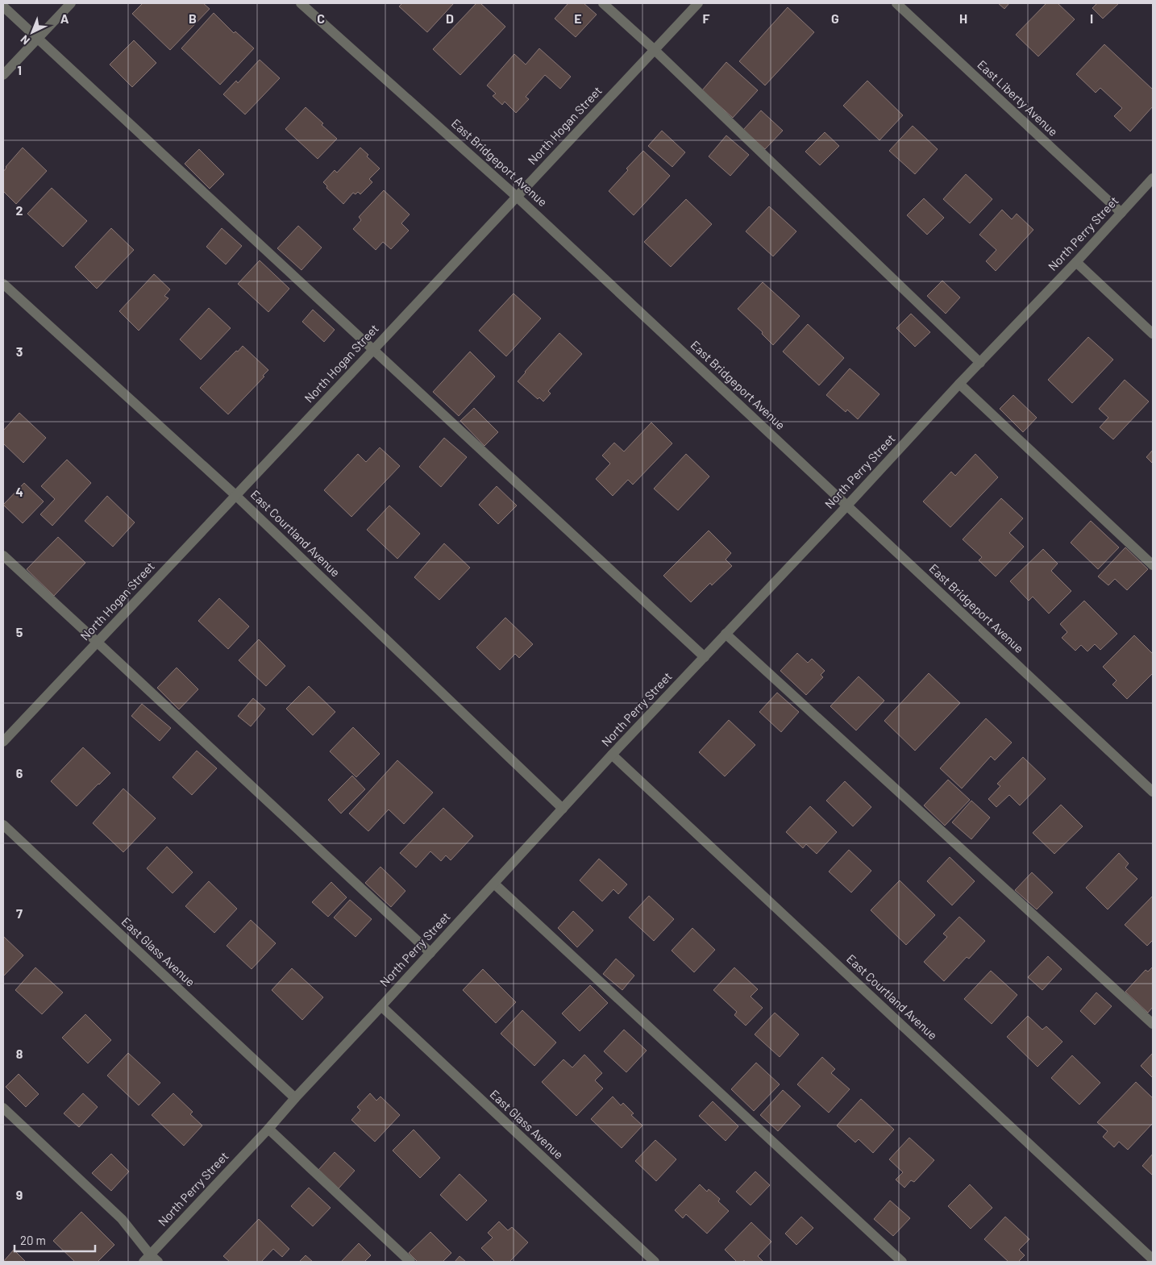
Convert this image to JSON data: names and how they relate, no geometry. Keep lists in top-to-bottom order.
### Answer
{
  "streets": {
    "street": [
      "East Liberty Avenue",
      "North Hogan Street",
      "East Bridgeport Avenue",
      "North Perry Street",
      "East Courtland Avenue",
      "East Glass Avenue"
    ]
  },
  "crossings": [
    ["East Liberty Avenue", "North Perry Street"],
    ["North Hogan Street", "East Bridgeport Avenue"],
    ["North Hogan Street", "East Courtland Avenue"],
    ["East Bridgeport Avenue", "North Perry Street"],
    ["North Perry Street", "East Courtland Avenue"],
    ["North Perry Street", "East Glass Avenue"]
  ],
  "scale_bar": "20 m",
  "north": "bottom left",
  "grid": {
    "columns": [
      "A",
      "B",
      "C",
      "D",
      "E",
      "F",
      "G",
      "H",
      "I"
    ],
    "rows": [
      "1",
      "2",
      "3",
      "4",
      "5",
      "6",
      "7",
      "8",
      "9"
    ]
  }
}
